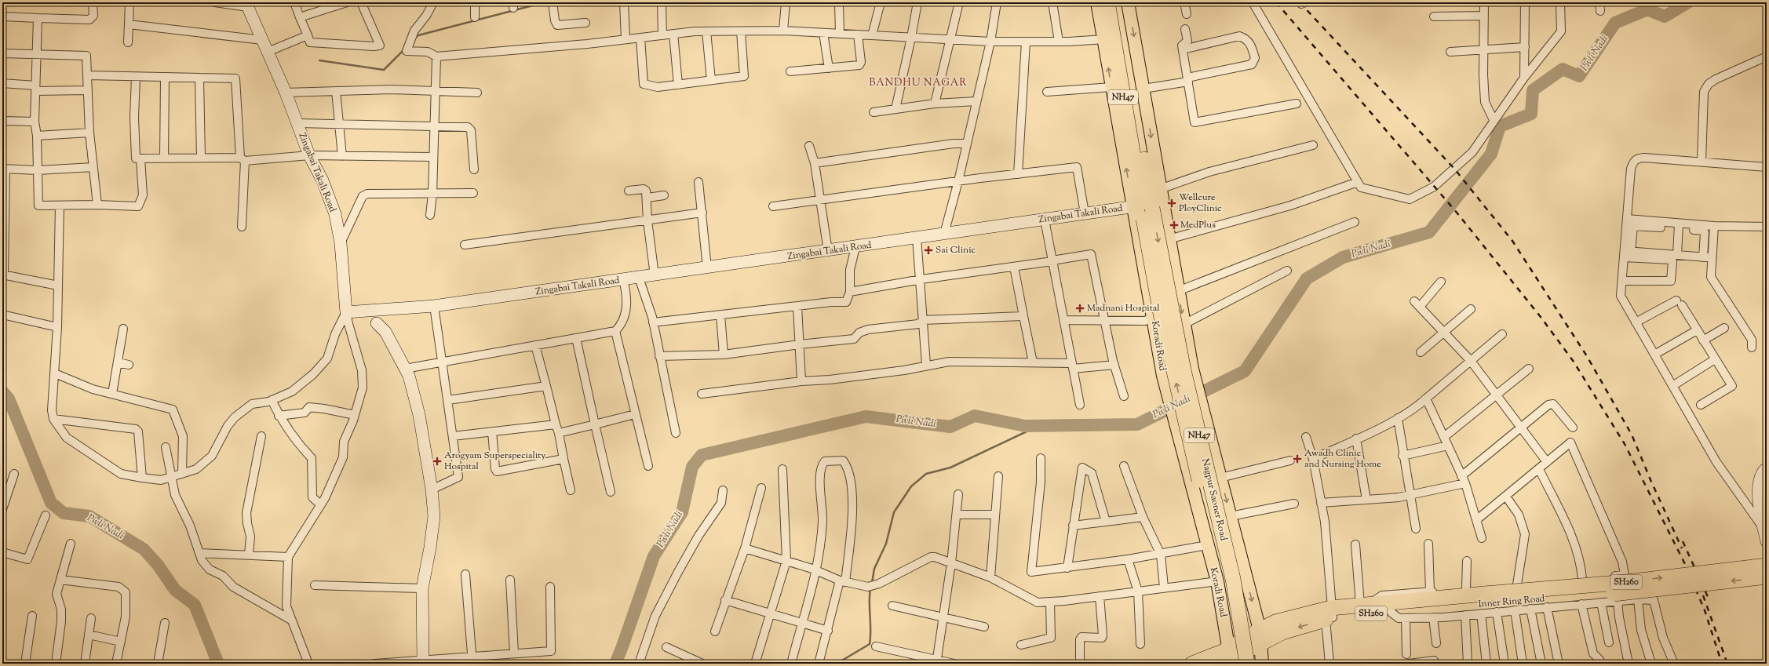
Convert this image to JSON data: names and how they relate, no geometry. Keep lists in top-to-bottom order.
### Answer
{
  "streets": {
    "highway": [
      "NH47",
      "Nagpur Saoner Road",
      "SH260",
      "Inner Ring Road"
    ],
    "main road": ["Koradi Road"],
    "street": ["Zingabai Takali Road"]
  },
  "crossings": [
    ["Zingabai Takali Road", "Koradi Road"],
    ["Zingabai Takali Road", "Nagpur Saoner Road"],
    ["Koradi Road", "Nagpur Saoner Road"],
    ["Koradi Road", "SH260"],
    ["Nagpur Saoner Road", "SH260"],
    ["SH260", "Inner Ring Road"]
  ],
  "districts": ["BANDHU NAGAR"],
  "water": ["Pivli Nadi"],
  "places": {
    "health": [
      "Wellcure PloyClinic",
      "MedPlus",
      "Sai Clinic",
      "Madnani Hospital",
      "Awadh Clinic and Nursing Home",
      "Arogyam Superspeciality Hospital"
    ]
  }
}
